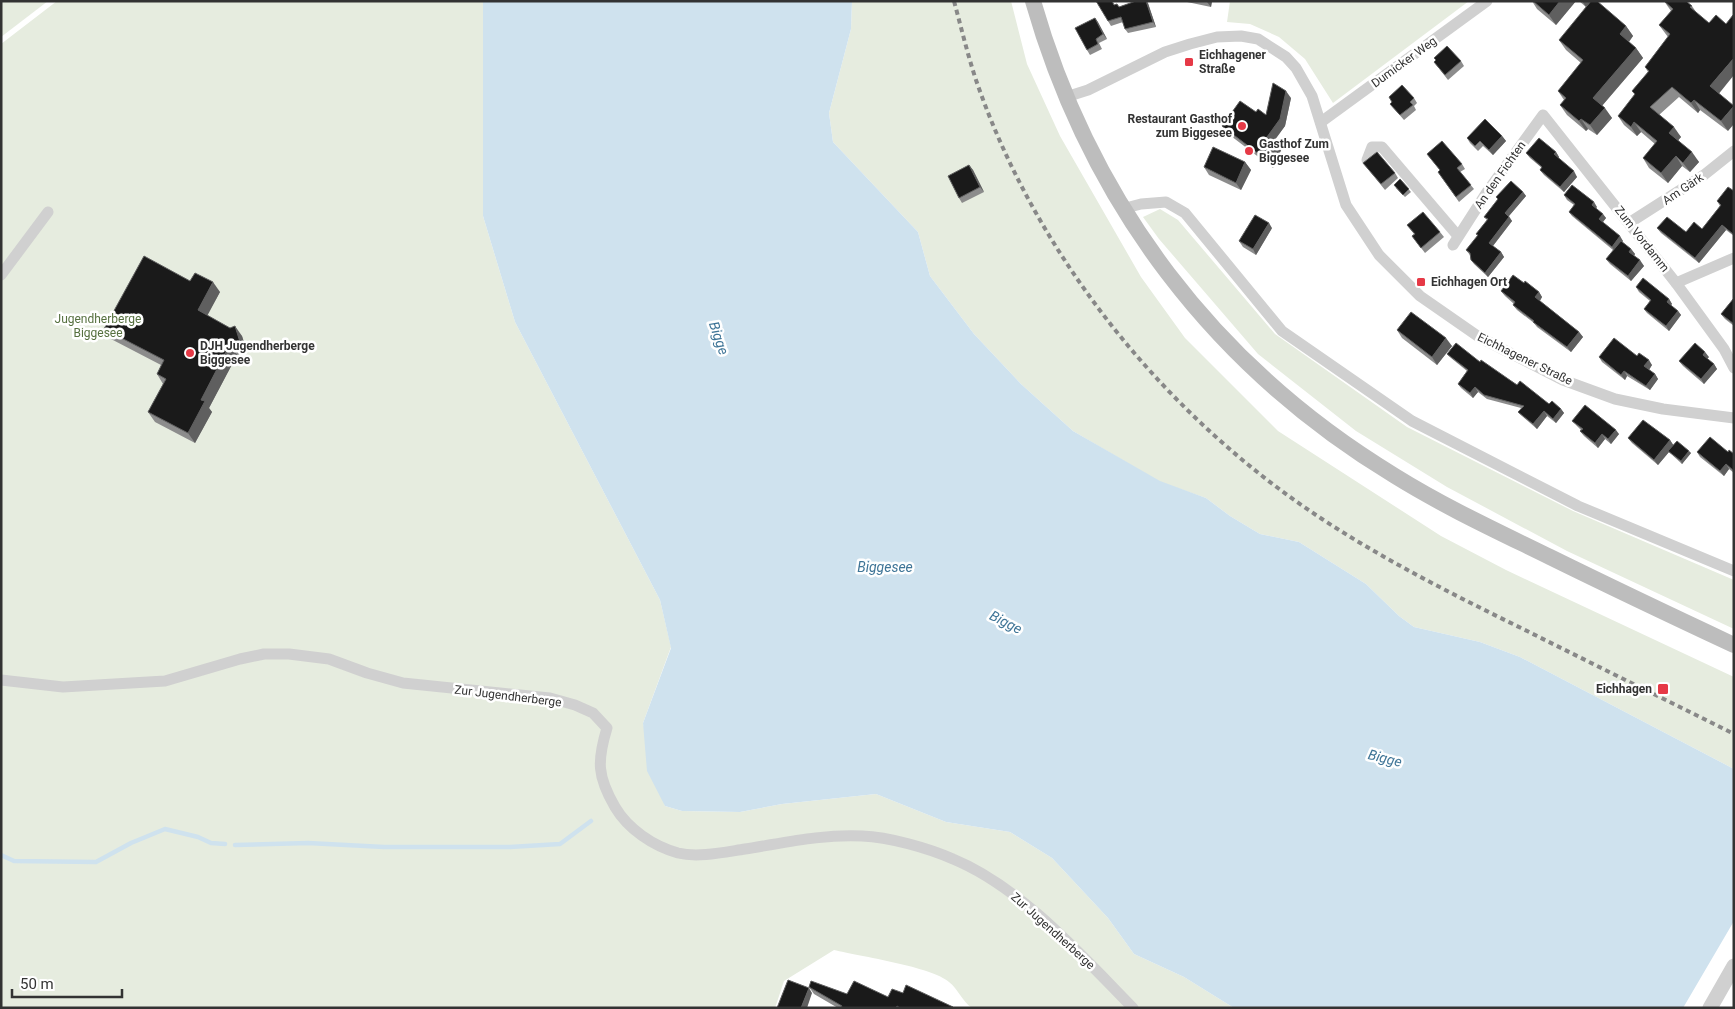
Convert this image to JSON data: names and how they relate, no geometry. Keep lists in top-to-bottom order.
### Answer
{
  "streets": {
    "street": [
      "Dumicker Weg",
      "An den Fichten",
      "Am Gärk",
      "Zum Vordamm",
      "Eichhagener Straße",
      "Zur Jugendherberge"
    ]
  },
  "crossings": [
    ["Dumicker Weg", "Eichhagener Straße"],
    ["An den Fichten", "Zum Vordamm"],
    ["Am Gärk", "Zum Vordamm"]
  ],
  "water": ["Bigge", "Biggesee"],
  "parks": ["Jugendherberge Biggesee"],
  "places": {
    "transit": ["Eichhagener Straße", "Eichhagen Ort", "Eichhagen"],
    "other": ["Restaurant Gasthof zum Biggesee", "Gasthof Zum Biggesee", "DJH Jugendherberge Biggesee"]
  },
  "scale_bar": "50 m"
}
